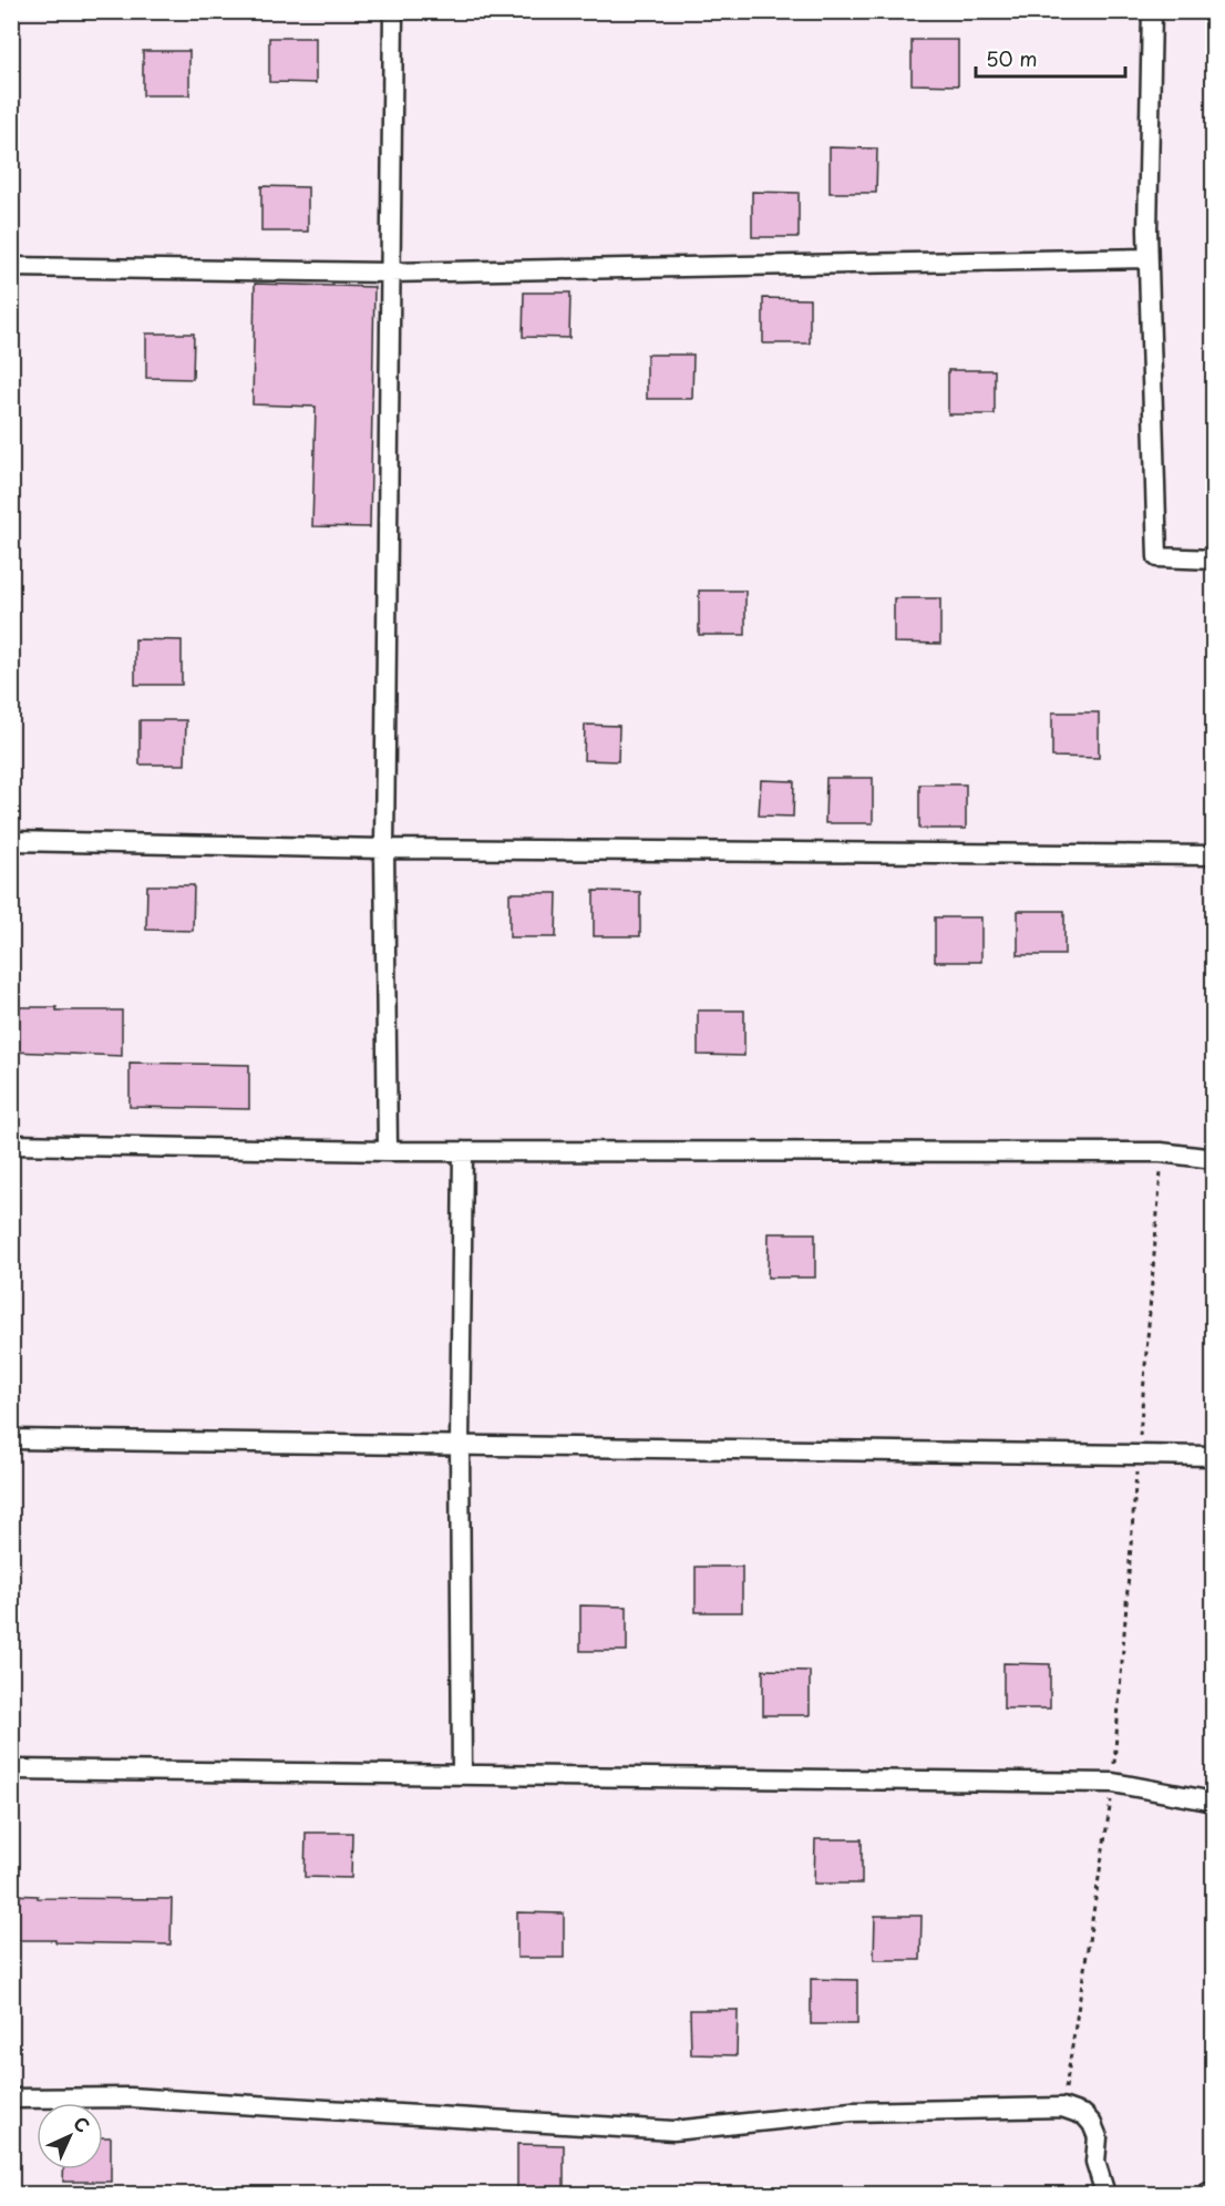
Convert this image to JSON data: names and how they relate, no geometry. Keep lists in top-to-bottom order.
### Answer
{
  "scale_bar": "50 m",
  "north": "top right"
}
